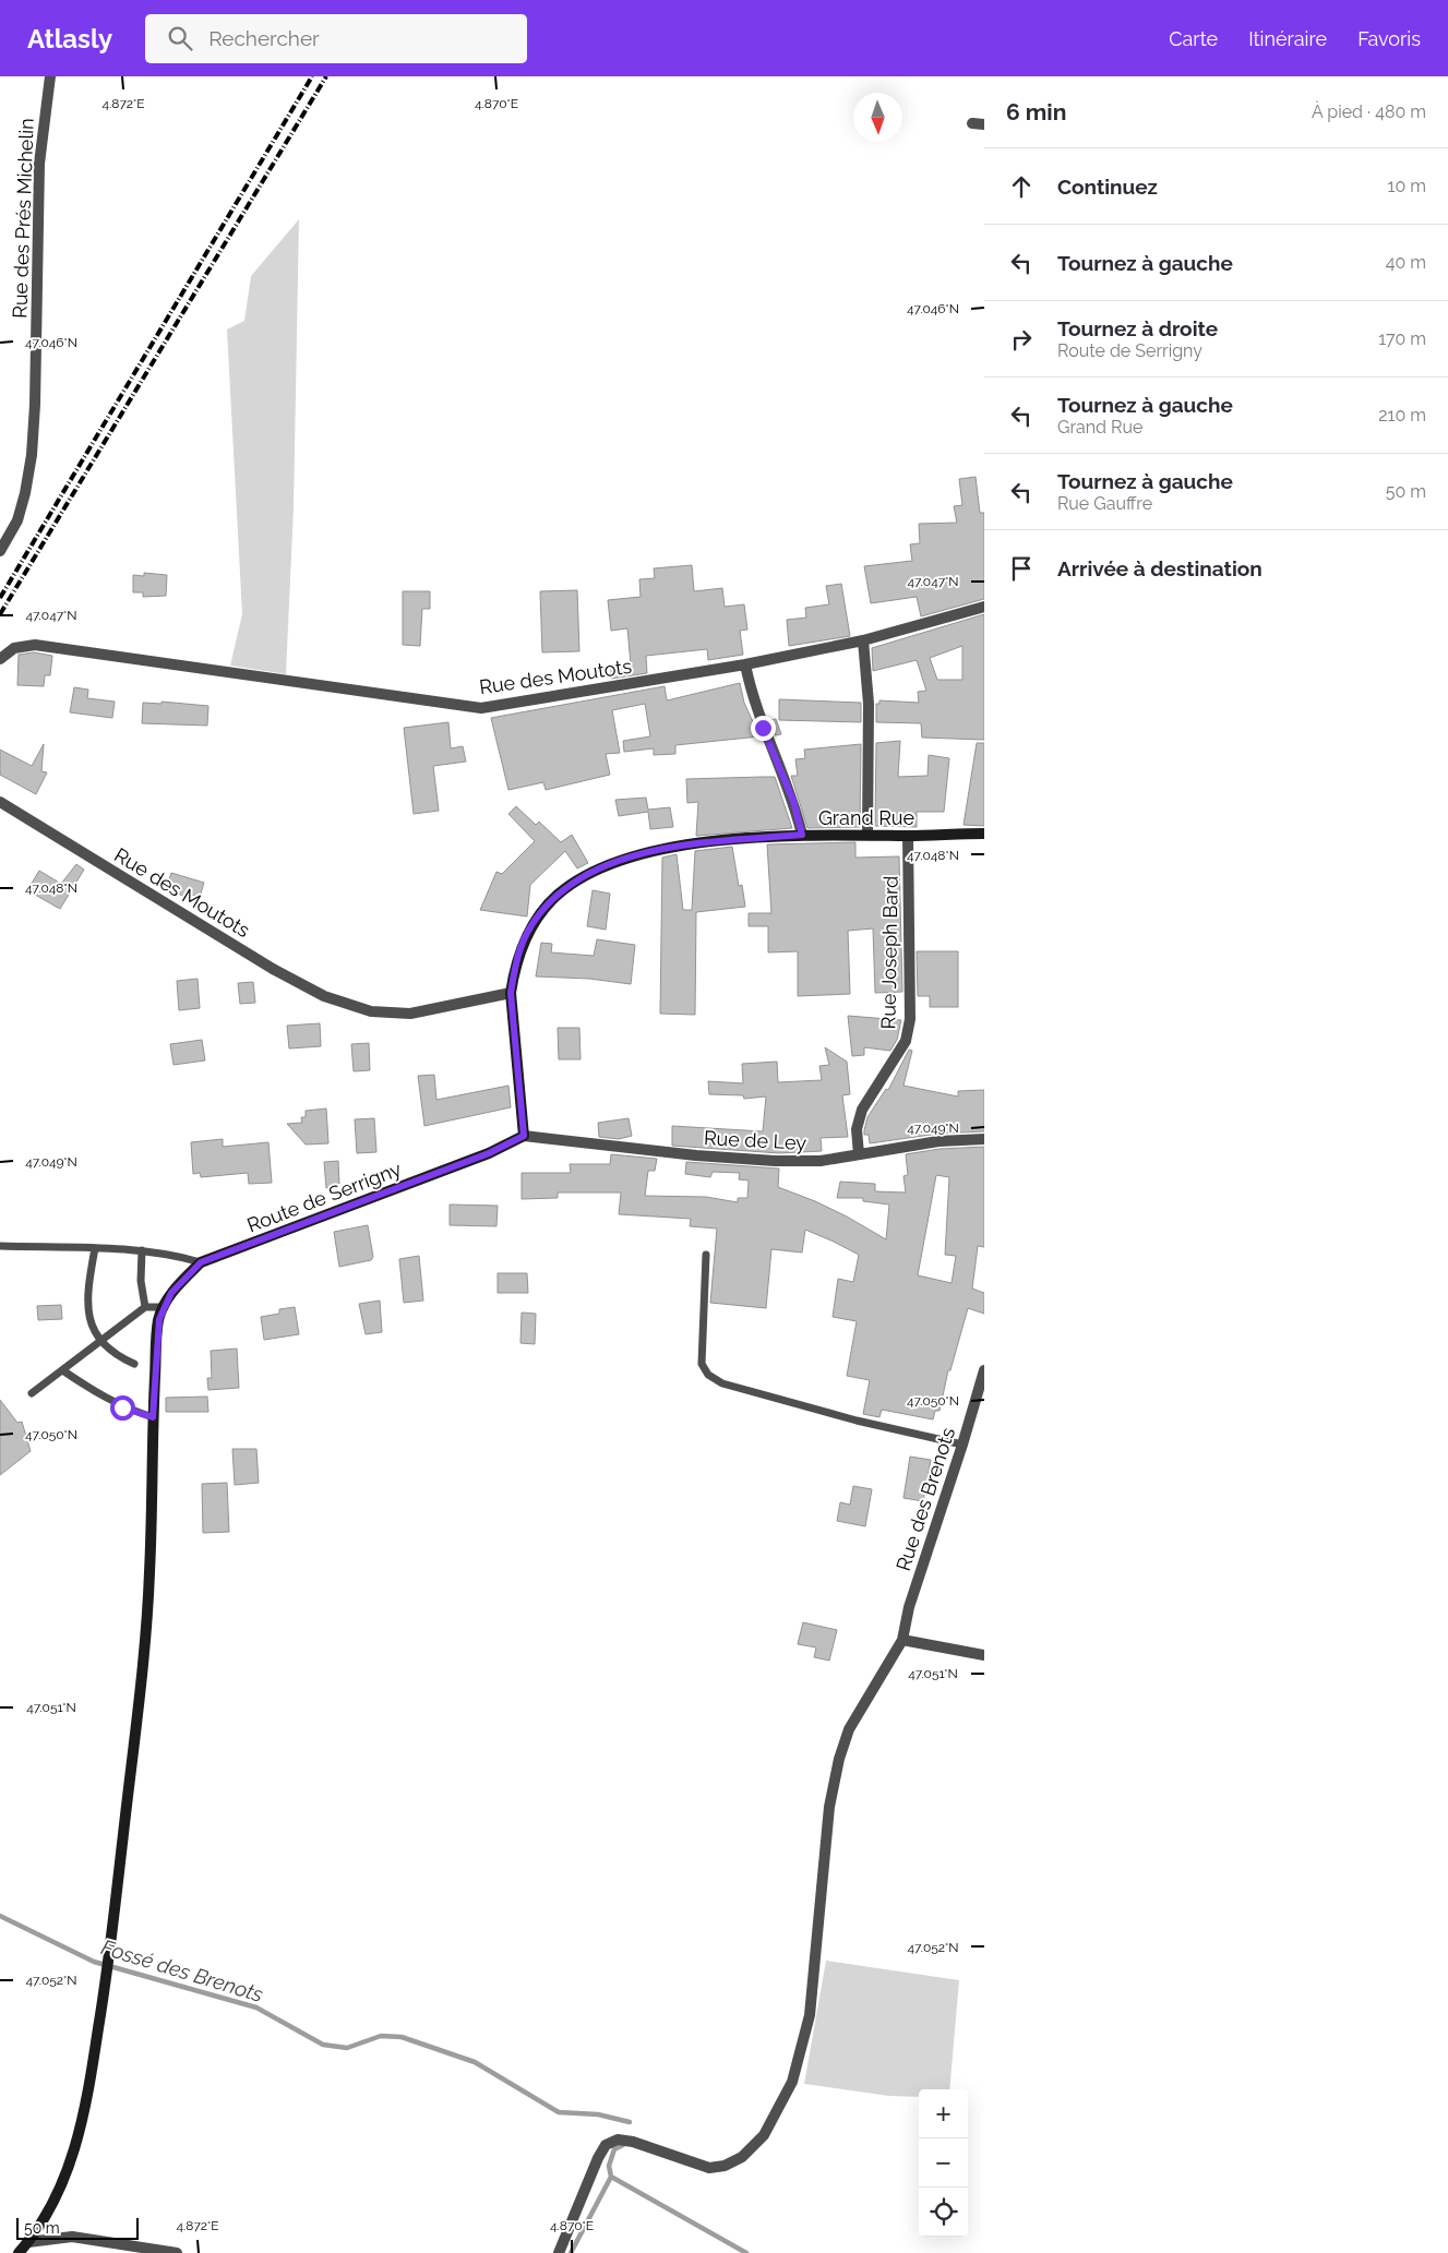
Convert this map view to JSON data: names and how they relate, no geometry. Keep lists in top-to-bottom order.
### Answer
{
  "streets": {
    "street": [
      "Rue des Prés Michelin",
      "Rue des Moutots",
      "Grand Rue",
      "Rue Joseph Bard",
      "Rue de Ley",
      "Route de Serrigny",
      "Rue des Brenots"
    ]
  },
  "crossings": [
    ["Rue des Moutots", "Grand Rue"],
    ["Grand Rue", "Rue Joseph Bard"],
    ["Grand Rue", "Rue de Ley"],
    ["Grand Rue", "Route de Serrigny"],
    ["Rue Joseph Bard", "Rue de Ley"],
    ["Rue de Ley", "Route de Serrigny"]
  ],
  "water": ["Fossé des Brenots"],
  "scale_bar": "50 m",
  "north": "bottom",
  "page": {
    "header": "Atlasly",
    "search": "Rechercher",
    "nav": ["Carte", "Itinéraire", "Favoris"],
    "heading": ["6 min", "À pied · 480 m"],
    "list": [
      ["Continuez", "10 m"],
      ["Tournez à gauche", "40 m"],
      ["Tournez à droite", "Route de Serrigny", "170 m"],
      ["Tournez à gauche", "Grand Rue", "210 m"],
      ["Tournez à gauche", "Rue Gauffre", "50 m"],
      "Arrivée à destination"
    ],
    "map_buttons": ["+", "−"],
    "scale": "50 m"
  },
  "coordinates": [
    "4.872°E",
    "4.870°E",
    "47.046°N",
    "47.047°N",
    "47.048°N",
    "47.049°N",
    "47.050°N",
    "47.051°N",
    "47.052°N"
  ]
}
